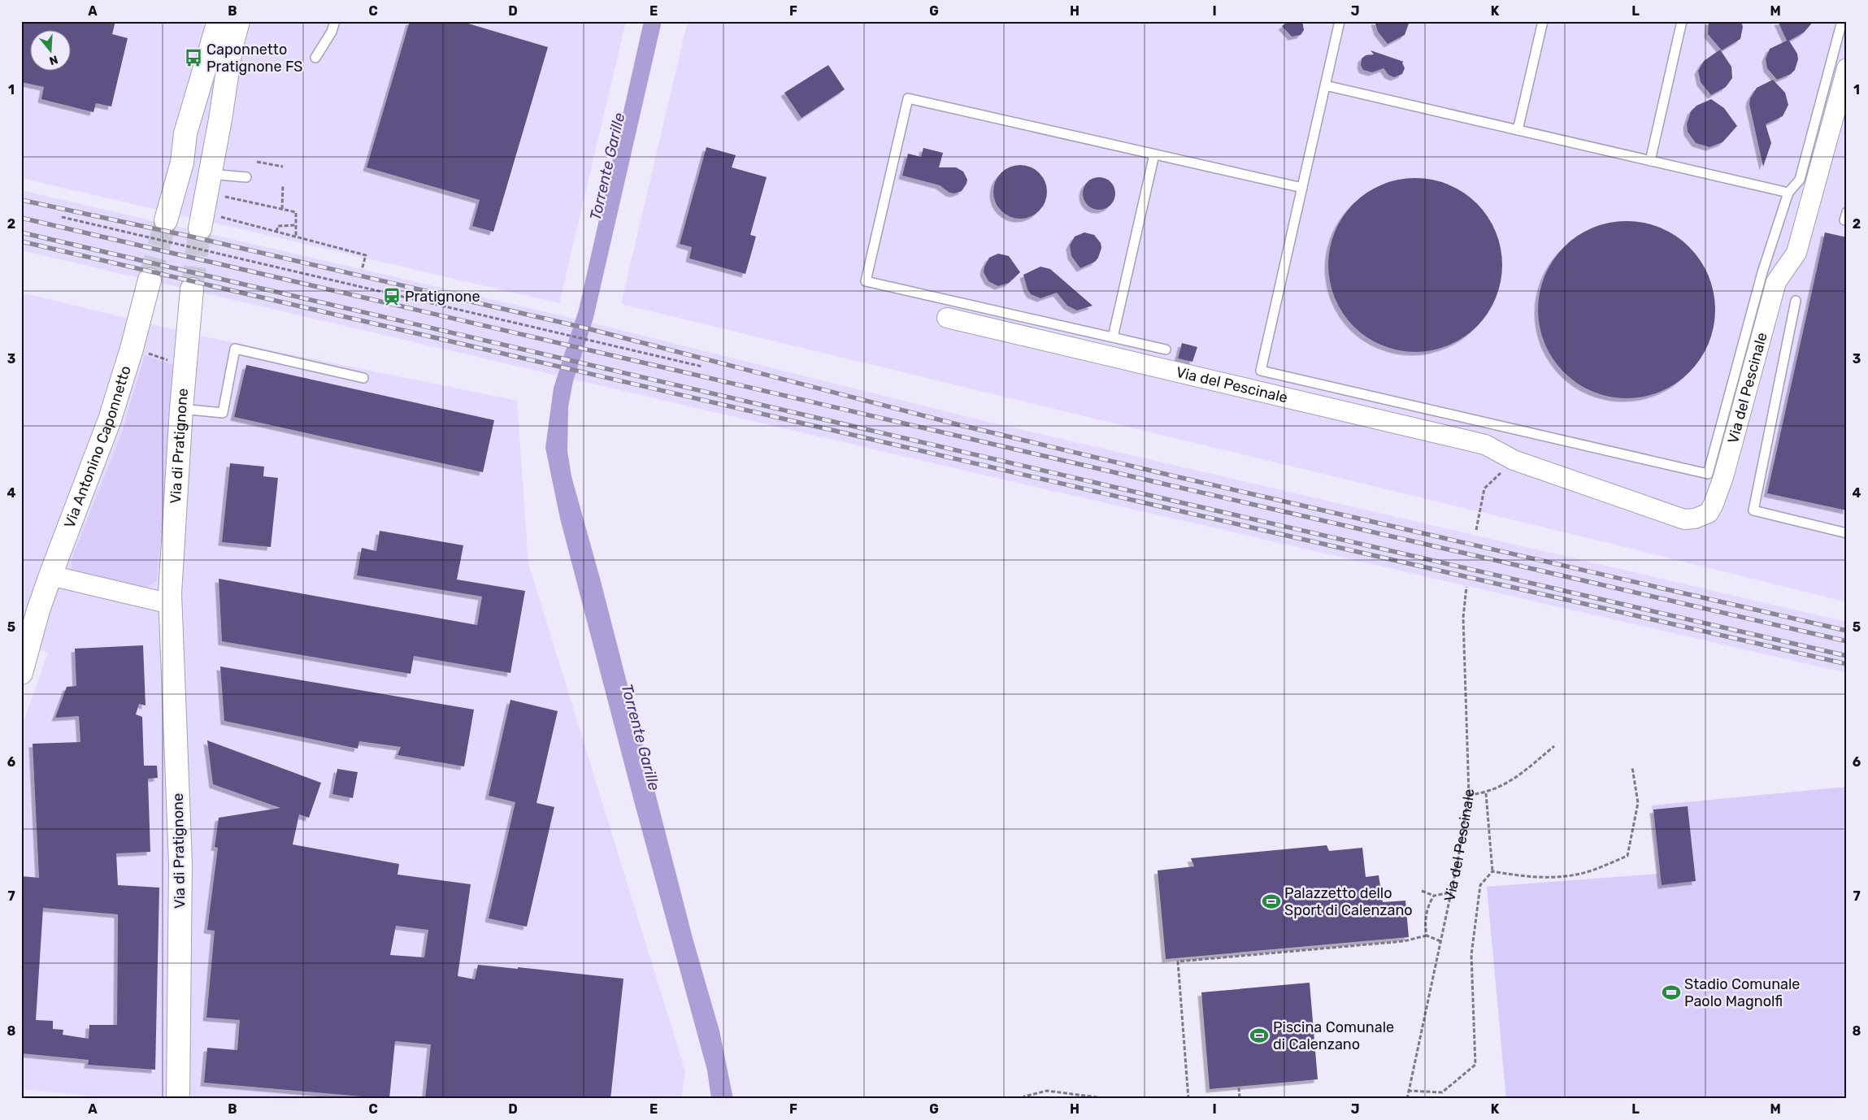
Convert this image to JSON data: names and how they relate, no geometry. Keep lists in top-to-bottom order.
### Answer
{
  "streets": {
    "street": ["Via del Pescinale", "Via Antonino Caponnetto", "Via di Pratignone"]
  },
  "water": ["Torrente Garille"],
  "places": {
    "bus stop": ["Caponnetto Pratignone FS"],
    "station": ["Pratignone"],
    "sports": ["Palazzetto dello Sport di Calenzano", "Stadio Comunale Paolo Magnolfi", "Piscina Comunale di Calenzano"]
  },
  "north": "bottom",
  "grid": {
    "columns": [
      "A",
      "B",
      "C",
      "D",
      "E",
      "F",
      "G",
      "H",
      "I",
      "J",
      "K",
      "L",
      "M"
    ],
    "rows": [
      "1",
      "2",
      "3",
      "4",
      "5",
      "6",
      "7",
      "8"
    ]
  }
}
